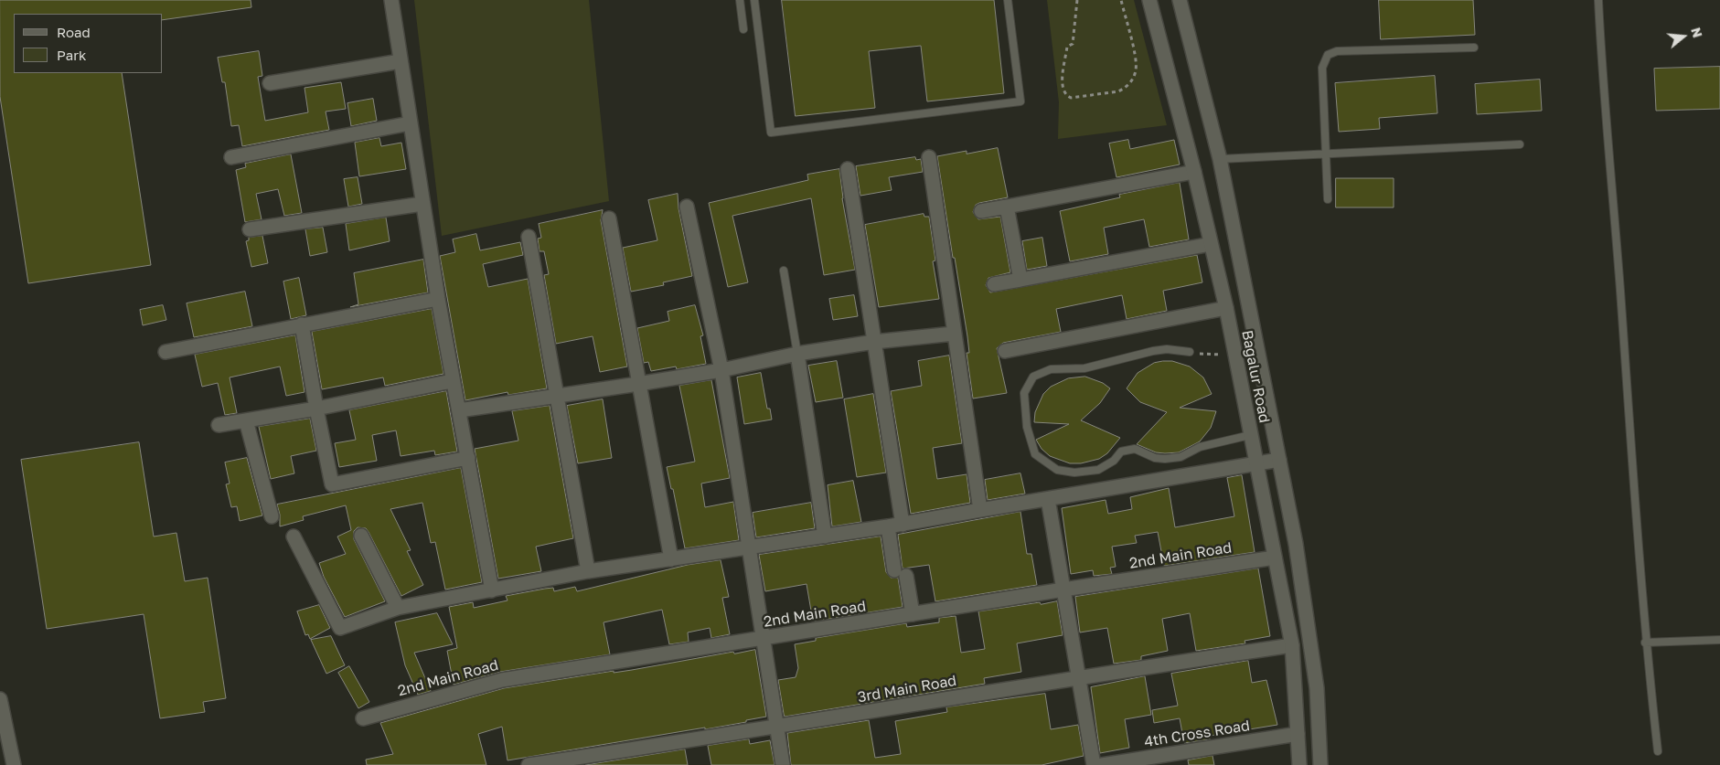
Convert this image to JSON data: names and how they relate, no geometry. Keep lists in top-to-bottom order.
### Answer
{
  "streets": {
    "street": [
      "Bagalur Road",
      "2nd Main Road",
      "3rd Main Road",
      "4th Cross Road"
    ]
  },
  "crossings": [
    ["Bagalur Road", "2nd Main Road"],
    ["Bagalur Road", "3rd Main Road"],
    ["Bagalur Road", "4th Cross Road"]
  ],
  "legend": ["Road", "Park"],
  "north": "right"
}
